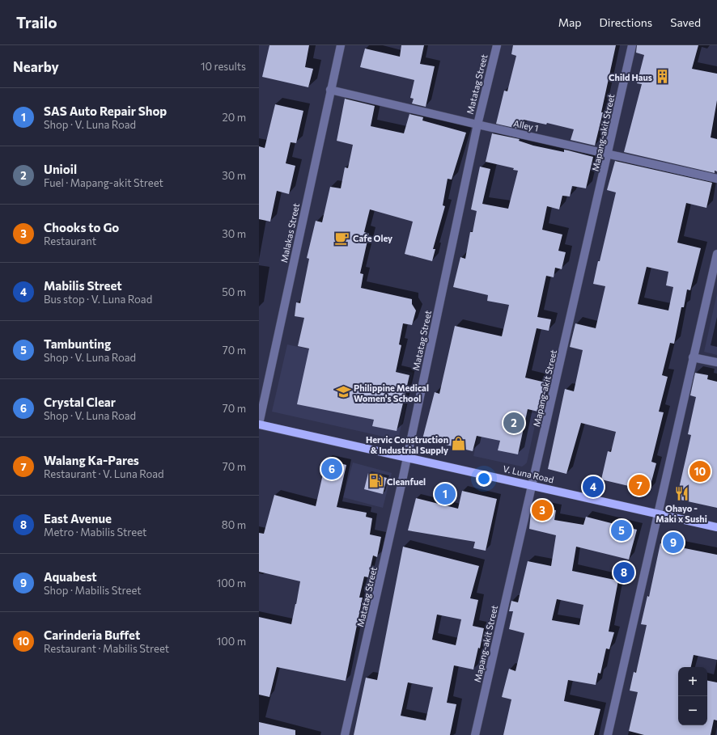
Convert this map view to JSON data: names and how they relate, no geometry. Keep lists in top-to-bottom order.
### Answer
{
  "streets": {
    "main road": ["V. Luna Road"],
    "street": [
      "Matatag Street",
      "Alley 1",
      "Mapang-akit Street",
      "Malakas Street"
    ]
  },
  "crossings": [
    ["Matatag Street", "Alley 1"],
    ["Matatag Street", "V. Luna Road"],
    ["Alley 1", "Mapang-akit Street"],
    ["Alley 1", "Malakas Street"],
    ["Mapang-akit Street", "V. Luna Road"],
    ["Malakas Street", "V. Luna Road"]
  ],
  "places": {
    "building": ["Child Haus"],
    "cafe": ["Cafe Oley"],
    "school or university": ["Philippine Medical Women's School"],
    "shop": ["Hervic Construction & Industrial Supply"],
    "fuel station": ["Cleanfuel"],
    "restaurant": ["Ohayo - Maki x Sushi"]
  },
  "page": {
    "header": "Trailo",
    "nav": ["Map", "Directions", "Saved"],
    "heading": ["Nearby", "10 results"],
    "list": [
      {
        "mark": "1",
        "name": "SAS Auto Repair Shop",
        "note": "Shop · V. Luna Road",
        "value": "20 m"
      },
      {
        "mark": "2",
        "name": "Unioil",
        "note": "Fuel · Mapang-akit Street",
        "value": "30 m"
      },
      {
        "mark": "3",
        "name": "Chooks to Go",
        "note": "Restaurant",
        "value": "30 m"
      },
      {
        "mark": "4",
        "name": "Mabilis Street",
        "note": "Bus stop · V. Luna Road",
        "value": "50 m"
      },
      {
        "mark": "5",
        "name": "Tambunting",
        "note": "Shop · V. Luna Road",
        "value": "70 m"
      },
      {
        "mark": "6",
        "name": "Crystal Clear",
        "note": "Shop · V. Luna Road",
        "value": "70 m"
      },
      {
        "mark": "7",
        "name": "Walang Ka-Pares",
        "note": "Restaurant · V. Luna Road",
        "value": "70 m"
      },
      {
        "mark": "8",
        "name": "East Avenue",
        "note": "Metro · Mabilis Street",
        "value": "80 m"
      },
      {
        "mark": "9",
        "name": "Aquabest",
        "note": "Shop · Mabilis Street",
        "value": "100 m"
      },
      {
        "mark": "10",
        "name": "Carinderia Buffet",
        "note": "Restaurant · Mabilis Street",
        "value": "100 m"
      }
    ],
    "pins": [
      "2",
      "6",
      "10",
      "7",
      "4",
      "1",
      "3",
      "5",
      "9",
      "8"
    ],
    "map_buttons": ["+", "−"]
  }
}
